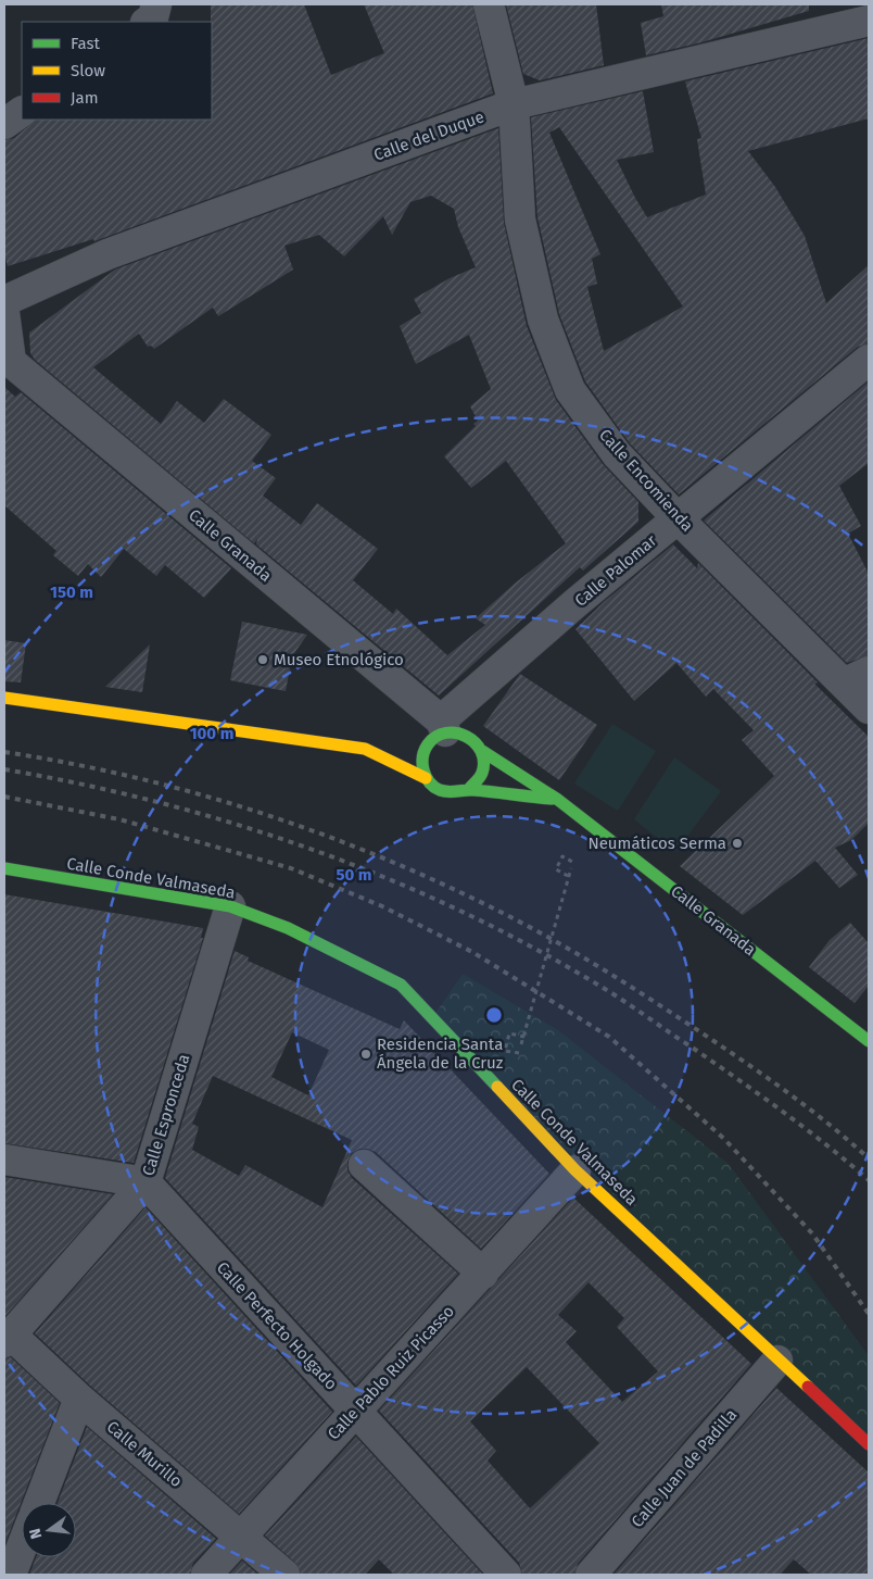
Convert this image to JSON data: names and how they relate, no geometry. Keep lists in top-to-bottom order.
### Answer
{
  "streets": {
    "main road": ["Calle Granada", "Calle Conde Valmaseda"],
    "street": [
      "Calle del Duque",
      "Calle Encomienda",
      "Calle Palomar",
      "Calle Espronceda",
      "Calle Perfecto Holgado",
      "Calle Pablo Ruiz Picasso",
      "Calle Murillo",
      "Calle Juan de Padilla"
    ]
  },
  "crossings": [
    ["Calle del Duque", "Calle Encomienda"],
    ["Calle Encomienda", "Calle Palomar"],
    ["Calle Granada", "Calle Palomar"],
    ["Calle Conde Valmaseda", "Calle Espronceda"],
    ["Calle Conde Valmaseda", "Calle Pablo Ruiz Picasso"],
    ["Calle Conde Valmaseda", "Calle Juan de Padilla"],
    ["Calle Espronceda", "Calle Perfecto Holgado"],
    ["Calle Espronceda", "Calle Murillo"],
    ["Calle Perfecto Holgado", "Calle Pablo Ruiz Picasso"],
    ["Calle Pablo Ruiz Picasso", "Calle Murillo"]
  ],
  "places": ["Museo Etnológico", "Neumáticos Serma", "Residencia Santa Ángela de la Cruz"],
  "legend": ["Fast", "Slow", "Jam"],
  "north": "left",
  "rings": ["150 m", "100 m", "50 m"]
}
